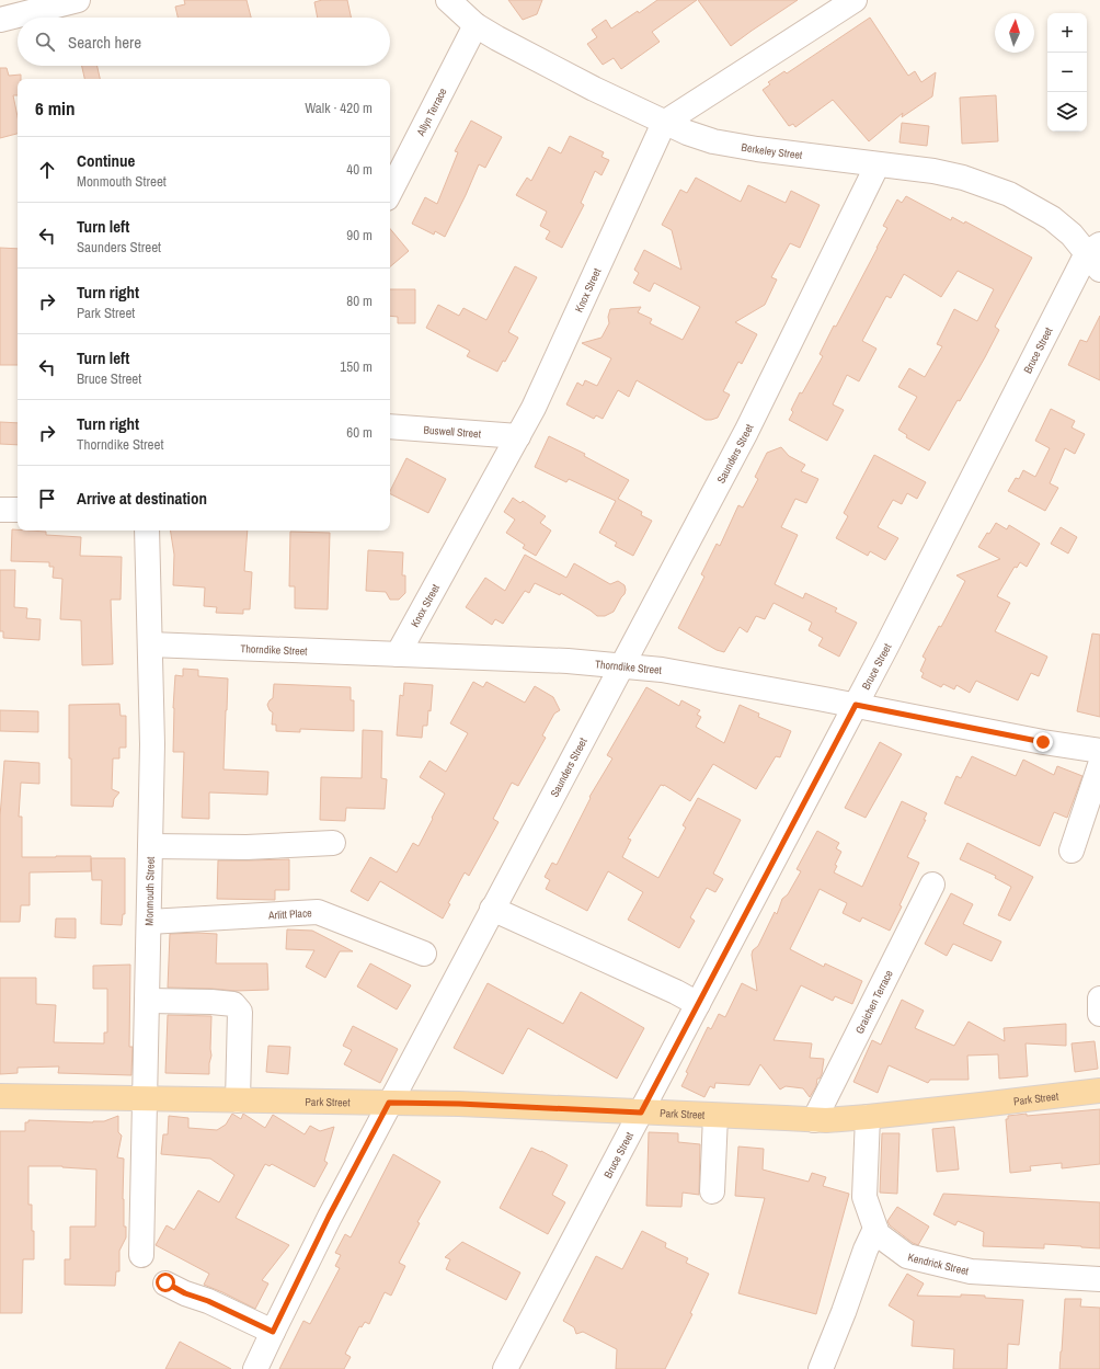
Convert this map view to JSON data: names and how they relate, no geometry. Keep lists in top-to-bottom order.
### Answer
{
  "streets": {
    "main road": ["Park Street"],
    "street": [
      "Allyn Terrace",
      "Berkeley Street",
      "Knox Street",
      "Bruce Street",
      "Buswell Street",
      "Saunders Street",
      "Thorndike Street",
      "Monmouth Street",
      "Arlitt Place",
      "Graichen Terrace",
      "Kendrick Street"
    ]
  },
  "crossings": [
    ["Allyn Terrace", "Berkeley Street"],
    ["Berkeley Street", "Knox Street"],
    ["Berkeley Street", "Bruce Street"],
    ["Berkeley Street", "Saunders Street"],
    ["Knox Street", "Buswell Street"],
    ["Knox Street", "Thorndike Street"],
    ["Bruce Street", "Thorndike Street"],
    ["Bruce Street", "Park Street"],
    ["Saunders Street", "Thorndike Street"],
    ["Saunders Street", "Park Street"],
    ["Thorndike Street", "Monmouth Street"],
    ["Monmouth Street", "Arlitt Place"],
    ["Monmouth Street", "Park Street"],
    ["Graichen Terrace", "Park Street"],
    ["Park Street", "Kendrick Street"]
  ],
  "north": "top",
  "page": {
    "map_buttons": ["+", "−"],
    "search": "Search here",
    "heading": ["6 min", "Walk · 420 m"],
    "list": [
      ["Continue", "Monmouth Street", "40 m"],
      ["Turn left", "Saunders Street", "90 m"],
      ["Turn right", "Park Street", "80 m"],
      ["Turn left", "Bruce Street", "150 m"],
      ["Turn right", "Thorndike Street", "60 m"],
      "Arrive at destination"
    ]
  }
}
